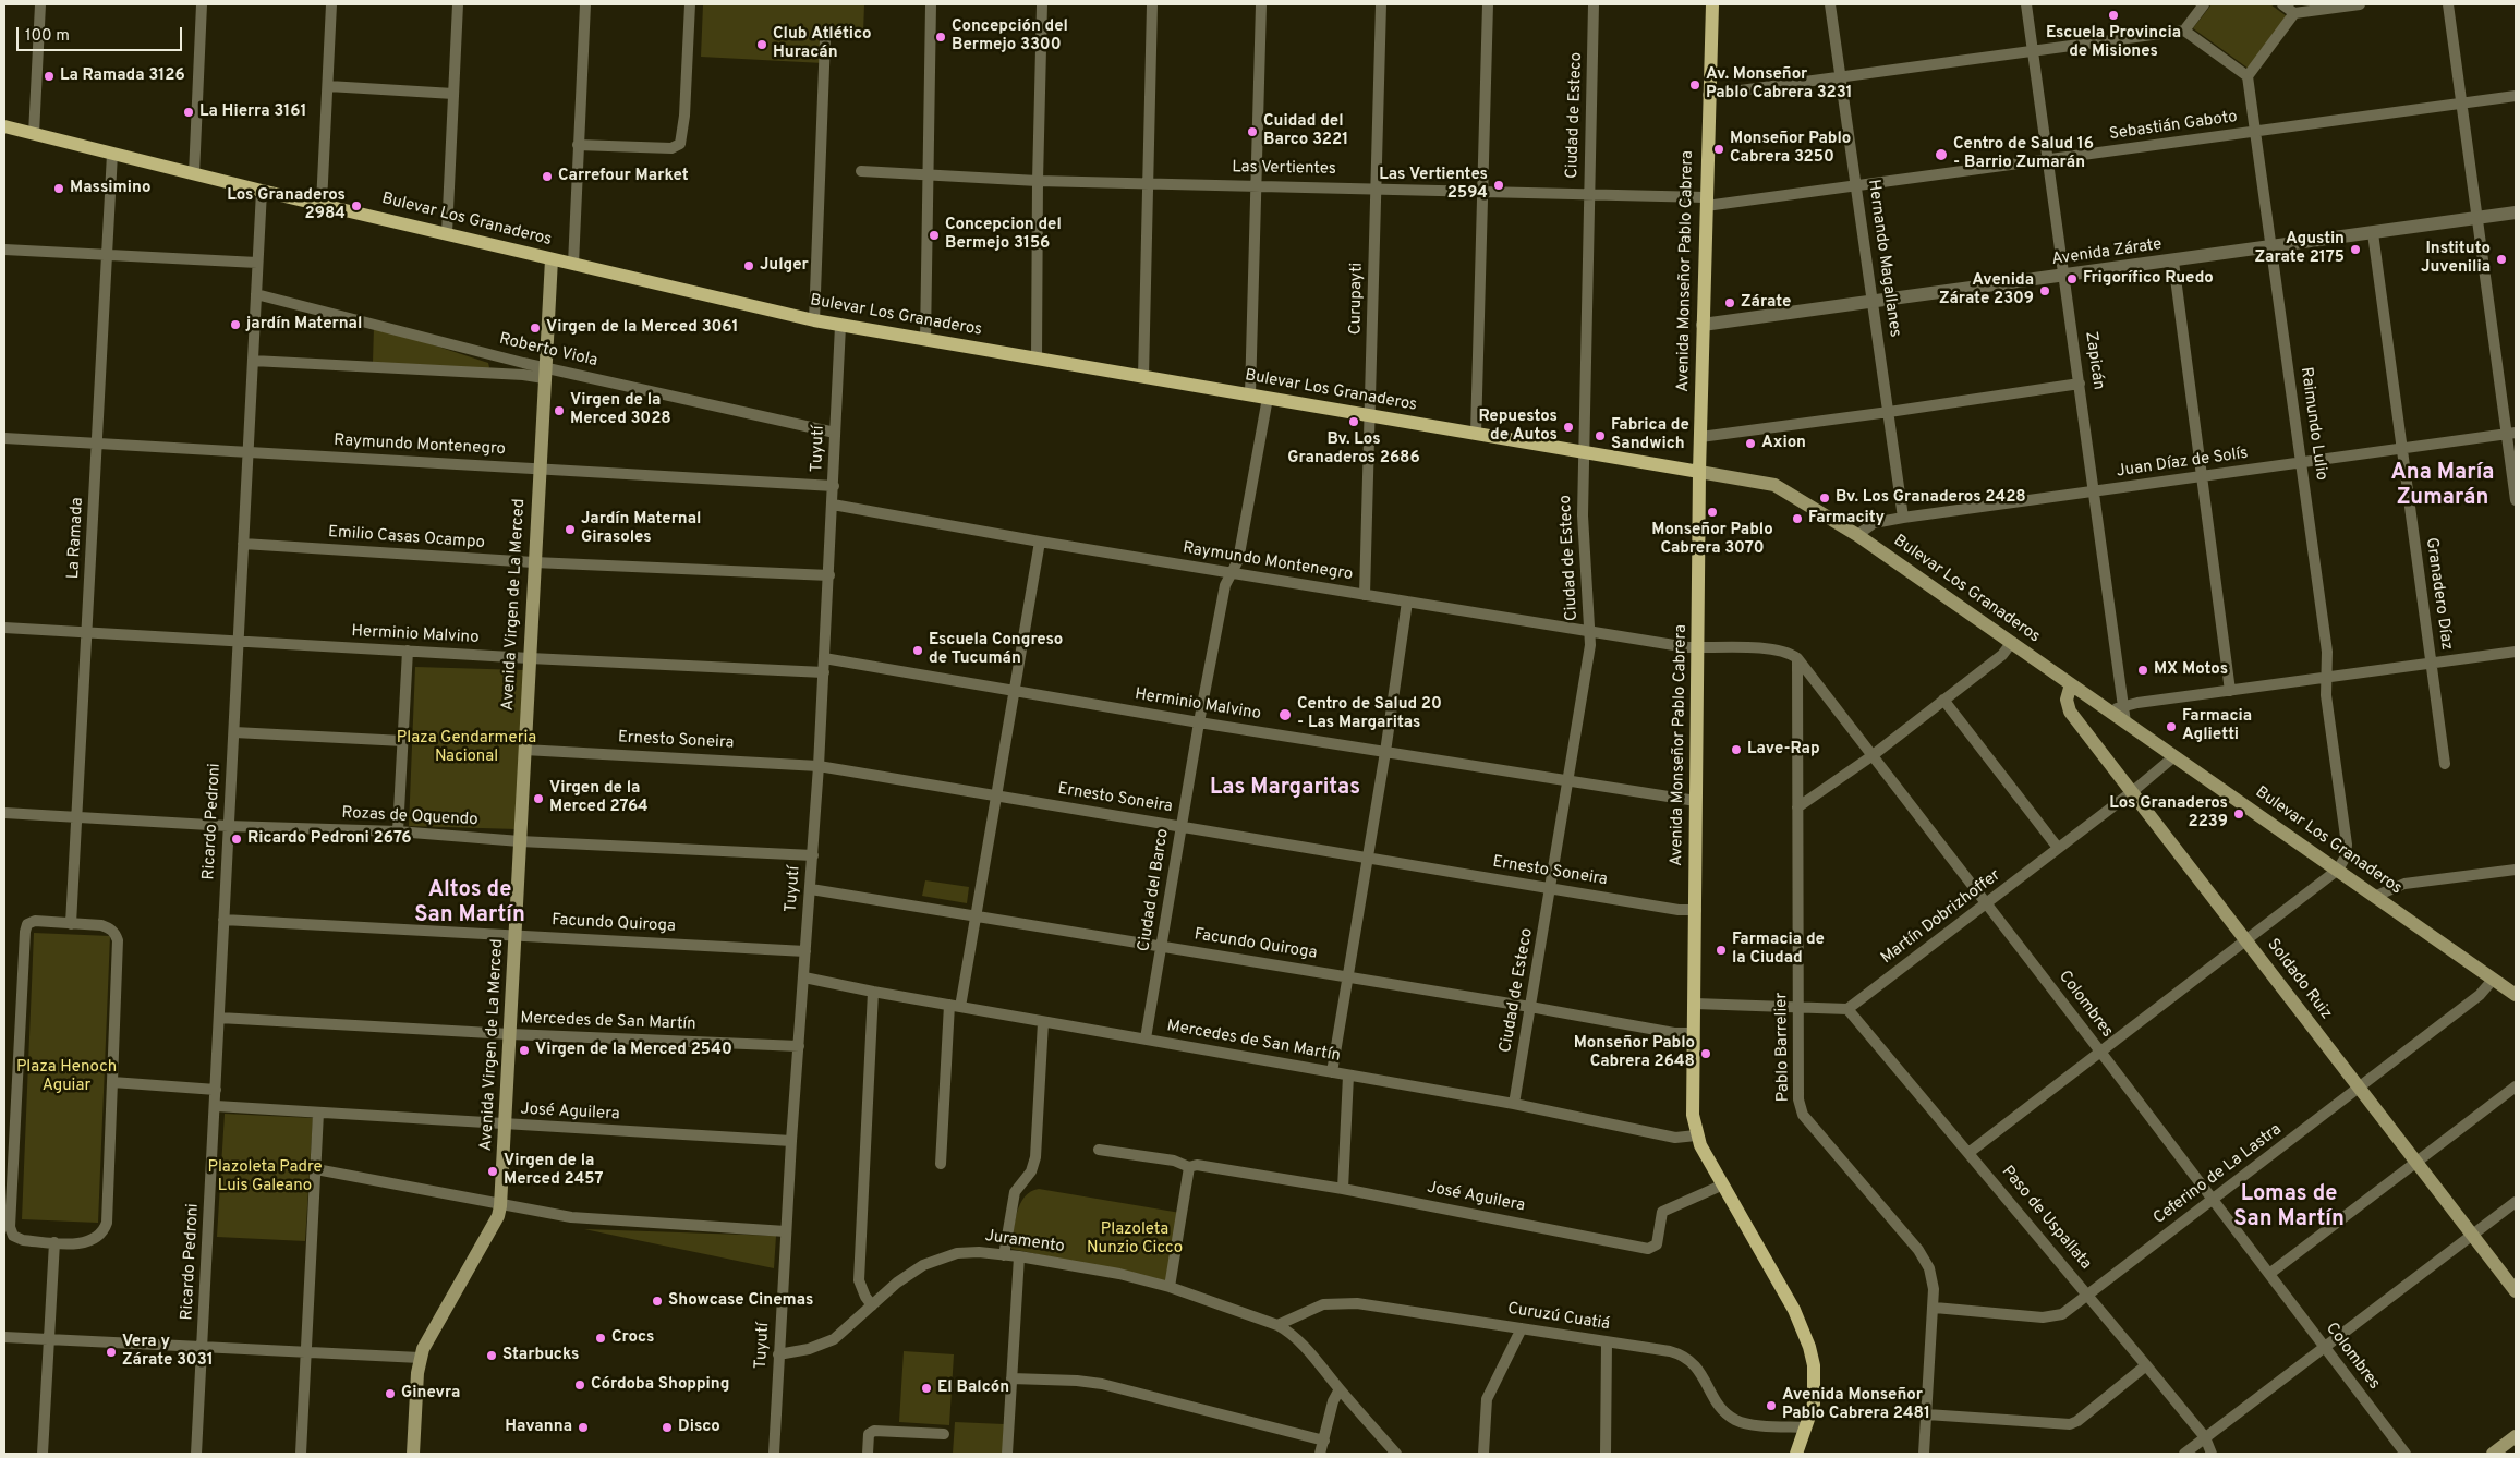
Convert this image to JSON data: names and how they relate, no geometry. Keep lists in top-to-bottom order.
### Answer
{
  "streets": {
    "main road": [
      "Bulevar Los Granaderos",
      "Avenida Monseñor Pablo Cabrera",
      "Avenida Virgen de La Merced",
      "Soldado Ruiz"
    ],
    "street": [
      "Ciudad de Esteco",
      "Sebastián Gaboto",
      "Las Vertientes",
      "Avenida Zárate",
      "Hernando Magallanes",
      "Curupayti",
      "Roberto Viola",
      "Zapicán",
      "Raimundo Lulio",
      "Raymundo Montenegro",
      "Tuyutí",
      "Juan Díaz de Solís",
      "La Ramada",
      "Emilio Casas Ocampo",
      "Granadero Díaz",
      "Herminio Malvino",
      "Ernesto Soneira",
      "Rozas de Oquendo",
      "Ricardo Pedroni",
      "Ciudad del Barco",
      "Martín Dobrizhoffer",
      "Facundo Quiroga",
      "Colombres",
      "Mercedes de San Martín",
      "Pablo Barrelier",
      "José Aguilera",
      "Ceferino de La Lastra",
      "Paso de Uspallata",
      "Juramento",
      "Curuzú Cuatiá"
    ]
  },
  "crossings": [
    ["Ciudad de Esteco", "Las Vertientes"],
    ["Ciudad de Esteco", "Bulevar Los Granaderos"],
    ["Ciudad de Esteco", "Raymundo Montenegro"],
    ["Ciudad de Esteco", "Herminio Malvino"],
    ["Ciudad de Esteco", "Ernesto Soneira"],
    ["Ciudad de Esteco", "Facundo Quiroga"],
    ["Ciudad de Esteco", "Mercedes de San Martín"],
    ["Sebastián Gaboto", "Las Vertientes"],
    ["Sebastián Gaboto", "Hernando Magallanes"],
    ["Sebastián Gaboto", "Avenida Monseñor Pablo Cabrera"],
    ["Sebastián Gaboto", "Zapicán"],
    ["Sebastián Gaboto", "Raimundo Lulio"],
    ["Las Vertientes", "Avenida Monseñor Pablo Cabrera"],
    ["Las Vertientes", "Curupayti"],
    ["Bulevar Los Granaderos", "Avenida Monseñor Pablo Cabrera"],
    ["Bulevar Los Granaderos", "Curupayti"],
    ["Bulevar Los Granaderos", "Zapicán"],
    ["Bulevar Los Granaderos", "Raimundo Lulio"],
    ["Bulevar Los Granaderos", "Tuyutí"],
    ["Bulevar Los Granaderos", "Juan Díaz de Solís"],
    ["Bulevar Los Granaderos", "La Ramada"],
    ["Bulevar Los Granaderos", "Avenida Virgen de La Merced"],
    ["Bulevar Los Granaderos", "Ricardo Pedroni"],
    ["Bulevar Los Granaderos", "Ciudad del Barco"],
    ["Bulevar Los Granaderos", "Martín Dobrizhoffer"],
    ["Bulevar Los Granaderos", "Soldado Ruiz"],
    ["Bulevar Los Granaderos", "Ceferino de La Lastra"],
    ["Avenida Zárate", "Hernando Magallanes"],
    ["Avenida Zárate", "Avenida Monseñor Pablo Cabrera"],
    ["Avenida Zárate", "Zapicán"],
    ["Avenida Zárate", "Raimundo Lulio"],
    ["Avenida Zárate", "Granadero Díaz"],
    ["Hernando Magallanes", "Juan Díaz de Solís"],
    ["Avenida Monseñor Pablo Cabrera", "Raymundo Montenegro"],
    ["Avenida Monseñor Pablo Cabrera", "Herminio Malvino"],
    ["Avenida Monseñor Pablo Cabrera", "Ernesto Soneira"],
    ["Avenida Monseñor Pablo Cabrera", "Facundo Quiroga"],
    ["Avenida Monseñor Pablo Cabrera", "Mercedes de San Martín"],
    ["Avenida Monseñor Pablo Cabrera", "José Aguilera"],
    ["Avenida Monseñor Pablo Cabrera", "Curuzú Cuatiá"],
    ["Curupayti", "Raymundo Montenegro"],
    ["Roberto Viola", "Tuyutí"],
    ["Roberto Viola", "Avenida Virgen de La Merced"],
    ["Roberto Viola", "Ricardo Pedroni"],
    ["Zapicán", "Juan Díaz de Solís"],
    ["Raimundo Lulio", "Juan Díaz de Solís"],
    ["Raymundo Montenegro", "Tuyutí"],
    ["Raymundo Montenegro", "La Ramada"],
    ["Raymundo Montenegro", "Avenida Virgen de La Merced"],
    ["Raymundo Montenegro", "Ricardo Pedroni"],
    ["Raymundo Montenegro", "Ciudad del Barco"],
    ["Tuyutí", "Emilio Casas Ocampo"],
    ["Tuyutí", "Herminio Malvino"],
    ["Tuyutí", "Ernesto Soneira"],
    ["Tuyutí", "Rozas de Oquendo"],
    ["Tuyutí", "Facundo Quiroga"],
    ["Tuyutí", "Mercedes de San Martín"],
    ["Tuyutí", "José Aguilera"],
    ["Tuyutí", "Juramento"],
    ["Juan Díaz de Solís", "Granadero Díaz"],
    ["La Ramada", "Herminio Malvino"],
    ["La Ramada", "Rozas de Oquendo"],
    ["Emilio Casas Ocampo", "Avenida Virgen de La Merced"],
    ["Emilio Casas Ocampo", "Ricardo Pedroni"],
    ["Avenida Virgen de La Merced", "Herminio Malvino"],
    ["Avenida Virgen de La Merced", "Ernesto Soneira"],
    ["Avenida Virgen de La Merced", "Rozas de Oquendo"],
    ["Avenida Virgen de La Merced", "Facundo Quiroga"],
    ["Avenida Virgen de La Merced", "Mercedes de San Martín"],
    ["Avenida Virgen de La Merced", "José Aguilera"],
    ["Herminio Malvino", "Ricardo Pedroni"],
    ["Herminio Malvino", "Ciudad del Barco"],
    ["Ernesto Soneira", "Ciudad del Barco"],
    ["Rozas de Oquendo", "Ricardo Pedroni"],
    ["Ricardo Pedroni", "Facundo Quiroga"],
    ["Ricardo Pedroni", "Mercedes de San Martín"],
    ["Ricardo Pedroni", "José Aguilera"],
    ["Ciudad del Barco", "Facundo Quiroga"],
    ["Ciudad del Barco", "Mercedes de San Martín"],
    ["Martín Dobrizhoffer", "Soldado Ruiz"],
    ["Martín Dobrizhoffer", "Colombres"],
    ["Martín Dobrizhoffer", "Paso de Uspallata"],
    ["Soldado Ruiz", "Ceferino de La Lastra"],
    ["Colombres", "Pablo Barrelier"],
    ["Colombres", "Ceferino de La Lastra"],
    ["Pablo Barrelier", "Ceferino de La Lastra"],
    ["Ceferino de La Lastra", "Paso de Uspallata"],
    ["Juramento", "Curuzú Cuatiá"]
  ],
  "districts": [
    "Ana María Zumarán",
    "Las Margaritas",
    "Altos de San Martín",
    "Lomas de San Martín"
  ],
  "parks": [
    "Plaza Gendarmeria Nacional",
    "Plaza Henoch Aguiar",
    "Plazoleta Padre Luis Galeano",
    "Plazoleta Nunzio Cicco"
  ],
  "places": [
    "Escuela Provincia de Misiones",
    "Concepción del Bermejo 3300",
    "Club Atlético Huracán",
    "La Ramada 3126",
    "Av. Monseñor Pablo Cabrera 3231",
    "La Hierra 3161",
    "Cuidad del Barco 3221",
    "Monseñor Pablo Cabrera 3250",
    "Centro de Salud 16 - Barrio Zumarán",
    "Carrefour Market",
    "Las Vertientes 2594",
    "Massimino",
    "Los Granaderos 2984",
    "Concepcion del Bermejo 3156",
    "Agustin Zarate 2175",
    "Instituto Juvenilia",
    "Julger",
    "Frigorífico Ruedo",
    "Avenida Zárate 2309",
    "Zárate",
    "jardín Maternal",
    "Virgen de la Merced 3061",
    "Virgen de la Merced 3028",
    "Bv. Los Granaderos 2686",
    "Repuestos de Autos",
    "Fabrica de Sandwich",
    "Axion",
    "Bv. Los Granaderos 2428",
    "Monseñor Pablo Cabrera 3070",
    "Farmacity",
    "Jardín Maternal Girasoles",
    "Escuela Congreso de Tucumán",
    "MX Motos",
    "Centro de Salud 20 - Las Margaritas",
    "Farmacia Aglietti",
    "Lave-Rap",
    "Virgen de la Merced 2764",
    "Los Granaderos 2239",
    "Ricardo Pedroni 2676",
    "Farmacia de la Ciudad",
    "Virgen de la Merced 2540",
    "Monseñor Pablo Cabrera 2648",
    "Virgen de la Merced 2457",
    "Showcase Cinemas",
    "Crocs",
    "Vera y Zárate 3031",
    "Starbucks",
    "Córdoba Shopping",
    "El Balcón",
    "Ginevra",
    "Avenida Monseñor Pablo Cabrera 2481",
    "Havanna",
    "Disco"
  ],
  "scale_bar": "100 m"
}
